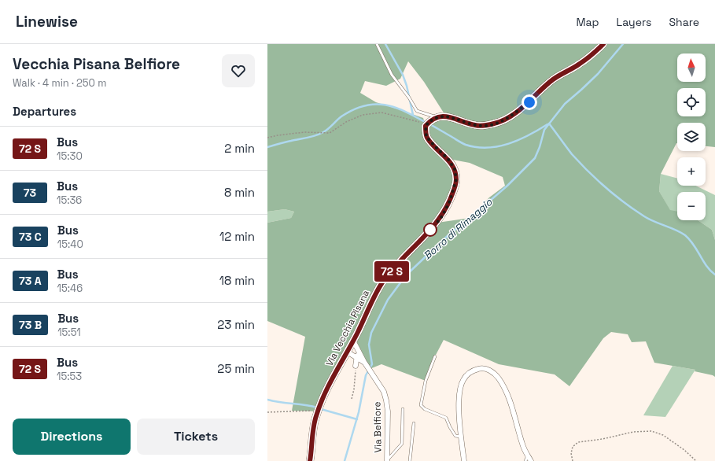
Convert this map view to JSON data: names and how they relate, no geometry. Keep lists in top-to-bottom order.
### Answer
{
  "streets": {
    "main road": ["Via Vecchia Pisana"],
    "street": ["Via Belfiore"]
  },
  "crossings": [
    ["Via Vecchia Pisana", "Via Belfiore"]
  ],
  "water": ["Borro di Rimaggio"],
  "north": "top",
  "page": {
    "header": "Linewise",
    "nav": ["Map", "Layers", "Share"],
    "heading": [
      ["Vecchia Pisana Belfiore", "Walk · 4 min · 250 m"],
      "Departures"
    ],
    "on_map": "72 S",
    "map_buttons": ["+", "−"],
    "list": [
      {
        "mark": "72 S",
        "name": "Bus",
        "note": "15:30",
        "value": "2 min"
      },
      {
        "mark": "73",
        "name": "Bus",
        "note": "15:36",
        "value": "8 min"
      },
      {
        "mark": "73 C",
        "name": "Bus",
        "note": "15:40",
        "value": "12 min"
      },
      {
        "mark": "73 A",
        "name": "Bus",
        "note": "15:46",
        "value": "18 min"
      },
      {
        "mark": "73 B",
        "name": "Bus",
        "note": "15:51",
        "value": "23 min"
      },
      {
        "mark": "72 S",
        "name": "Bus",
        "note": "15:53",
        "value": "25 min"
      }
    ],
    "buttons": ["Directions", "Tickets"]
  }
}
